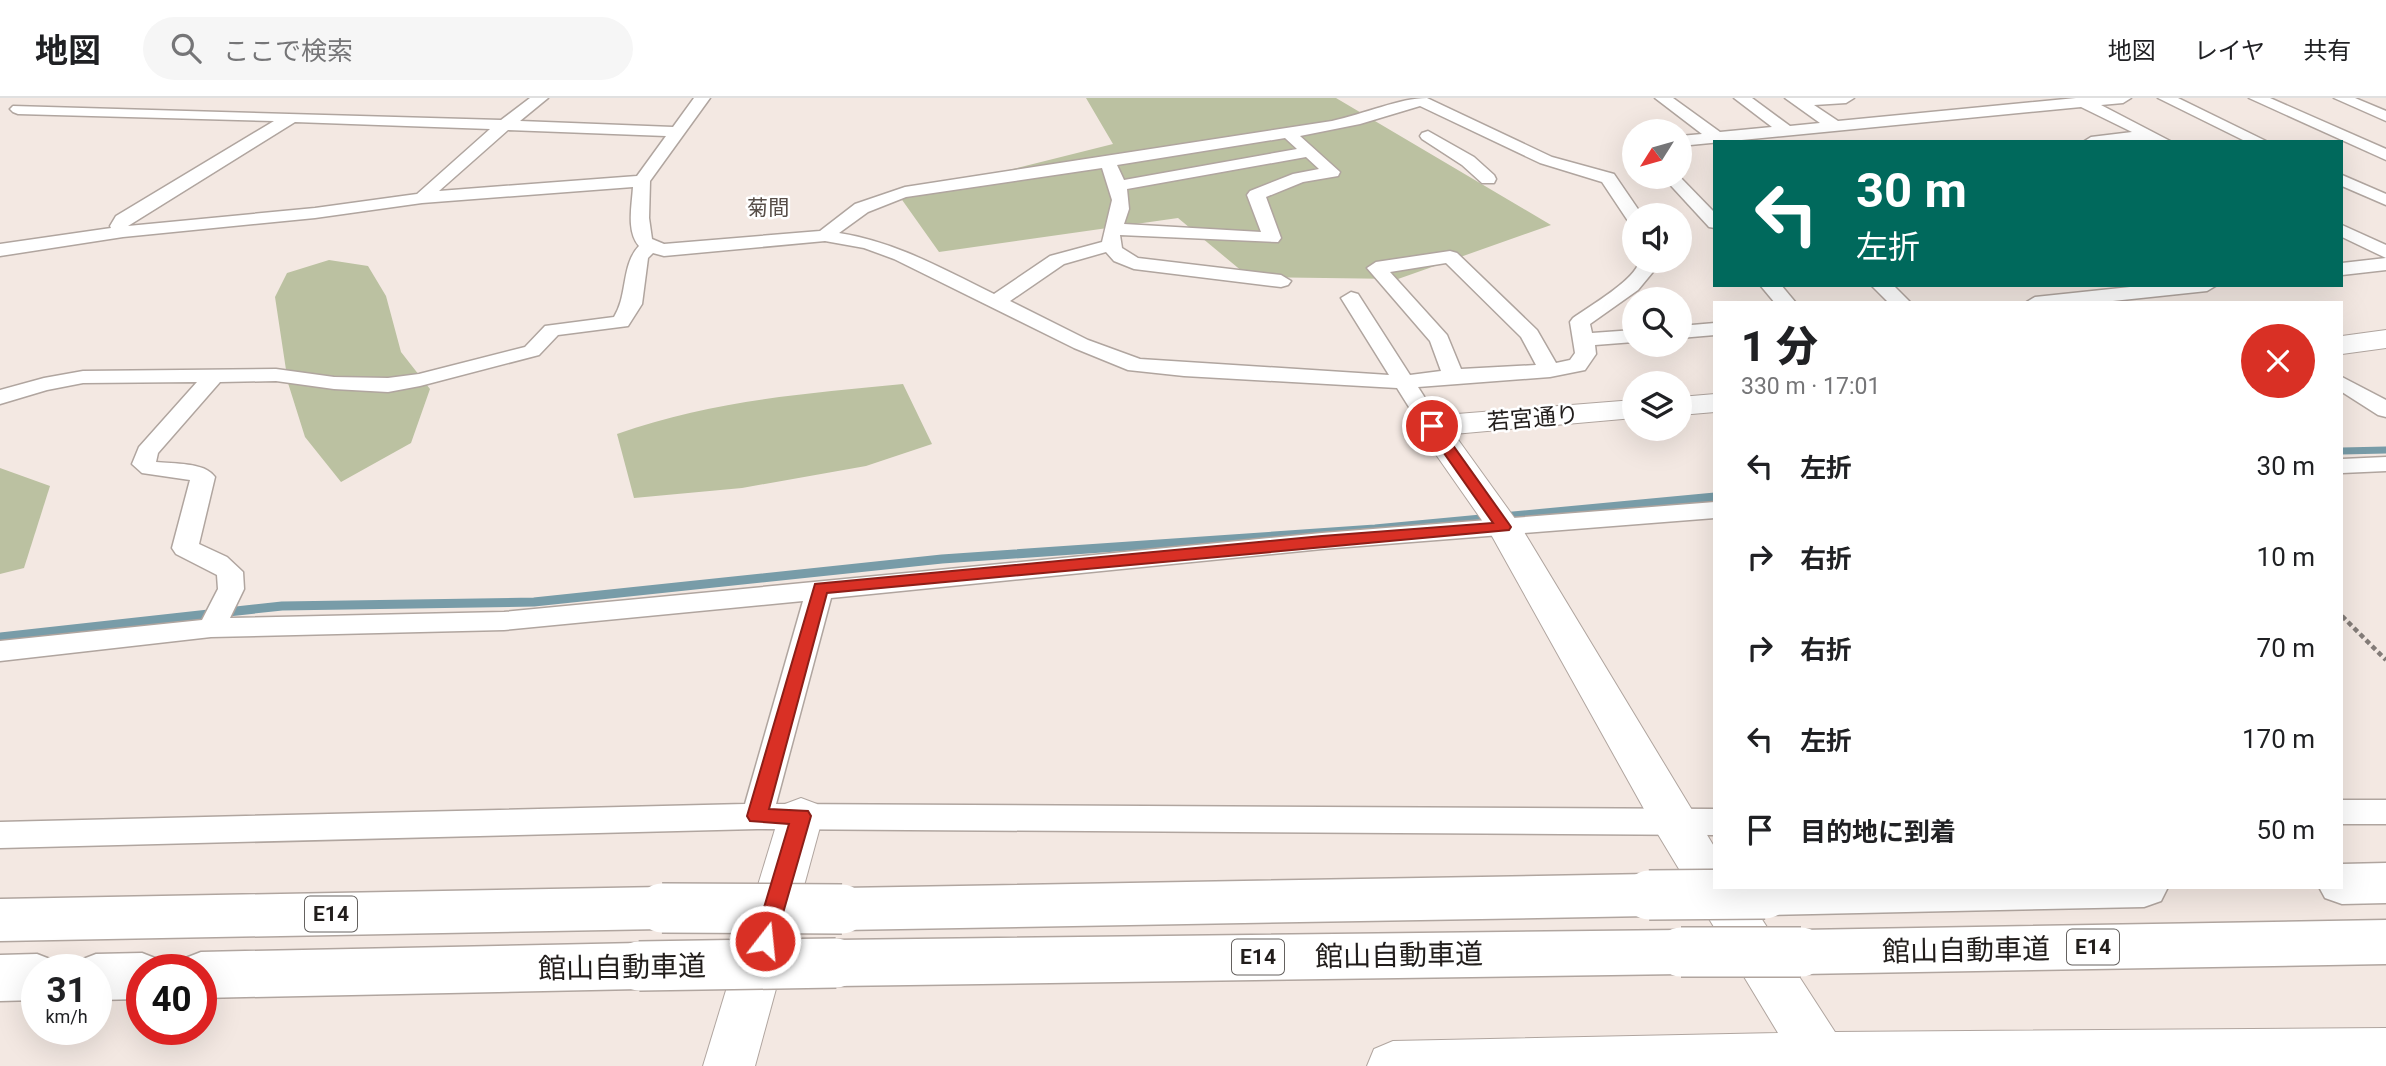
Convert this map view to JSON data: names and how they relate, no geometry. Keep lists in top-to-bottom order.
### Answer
{
  "streets": {
    "highway": ["E14", "館山自動車道"],
    "street": ["若宮通り"]
  },
  "districts": ["菊間"],
  "north": "bottom left",
  "page": {
    "header": "地図",
    "search": "ここで検索",
    "nav": ["地図", "レイヤ", "共有"],
    "turn": ["30 m", "左折"],
    "heading": ["1 分", "330 m · 17:01"],
    "list": [
      {
        "name": "左折",
        "value": "30 m"
      },
      {
        "name": "右折",
        "value": "10 m"
      },
      {
        "name": "右折",
        "value": "70 m"
      },
      {
        "name": "左折",
        "value": "170 m"
      },
      {
        "name": "目的地に到着",
        "value": "50 m"
      }
    ],
    "speed": "31 km/h",
    "limit": "40"
  }
}
